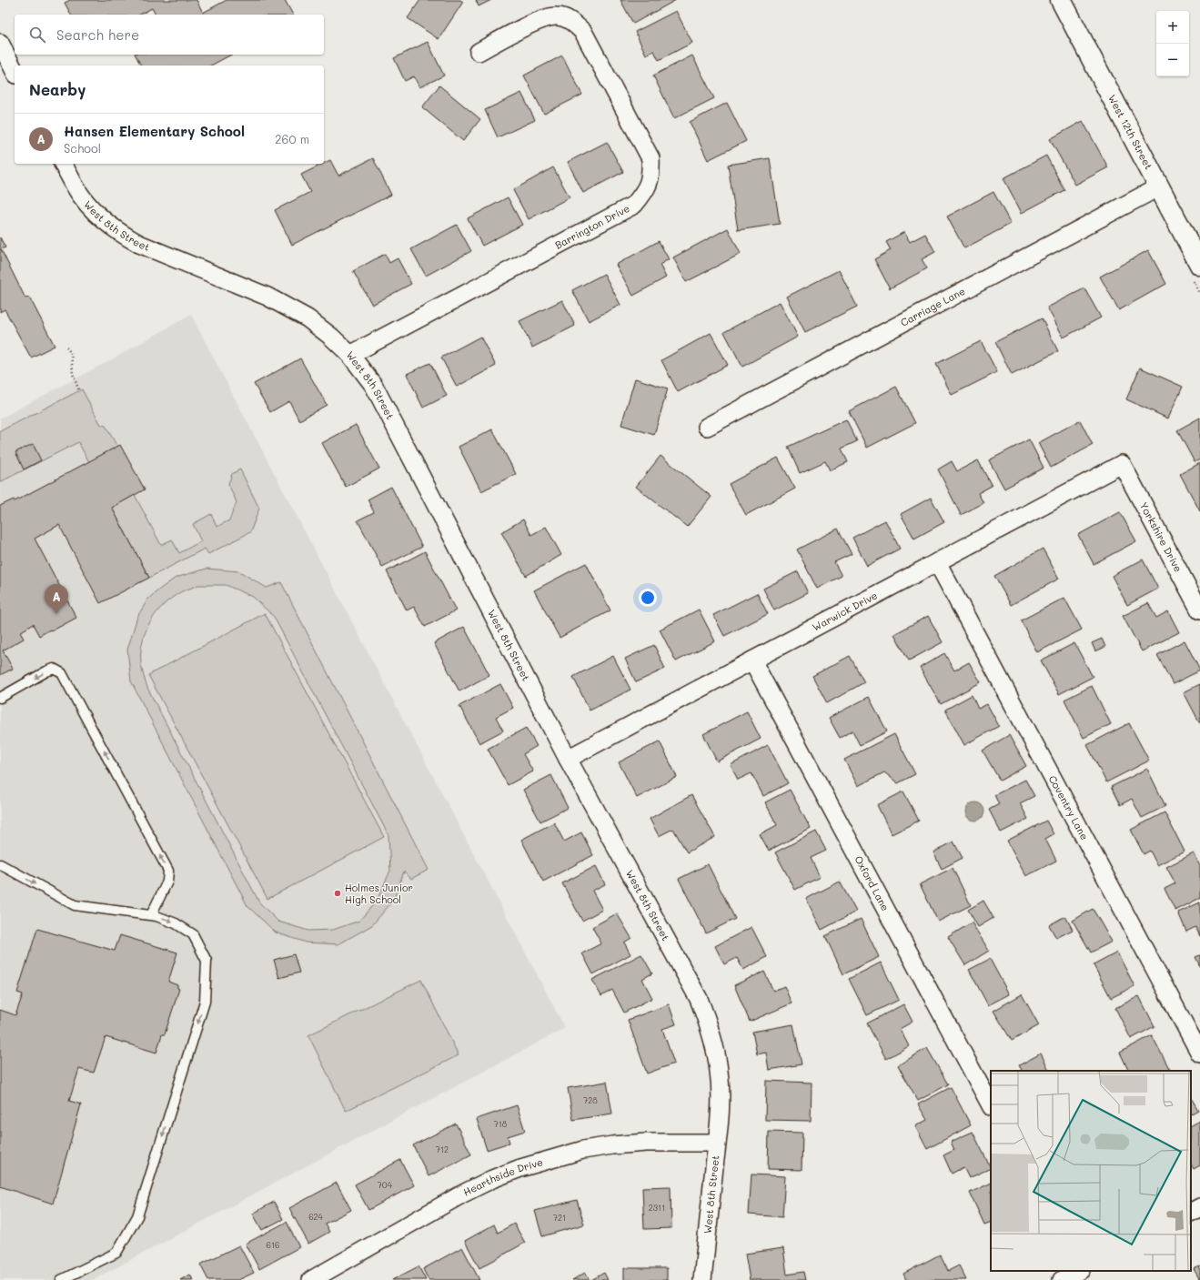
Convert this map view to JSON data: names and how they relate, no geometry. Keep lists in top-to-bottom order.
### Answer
{
  "streets": {
    "main road": ["West 12th Street"],
    "street": [
      "West 8th Street",
      "Barrington Drive",
      "Carriage Lane",
      "Yorkshire Drive",
      "Warwick Drive",
      "Coventry Lane",
      "Oxford Lane",
      "Hearthside Drive"
    ]
  },
  "crossings": [
    ["West 12th Street", "Carriage Lane"],
    ["West 8th Street", "Barrington Drive"],
    ["West 8th Street", "Warwick Drive"],
    ["West 8th Street", "Hearthside Drive"],
    ["Yorkshire Drive", "Warwick Drive"],
    ["Warwick Drive", "Coventry Lane"],
    ["Warwick Drive", "Oxford Lane"]
  ],
  "places": ["Holmes Junior High School"],
  "house_numbers": [
    "728",
    "718",
    "712",
    "704",
    "2311",
    "624",
    "721",
    "616"
  ],
  "page": {
    "map_buttons": ["+", "−"],
    "search": "Search here",
    "heading": "Nearby",
    "list": [
      {
        "mark": "A",
        "name": "Hansen Elementary School",
        "note": "School",
        "value": "260 m"
      }
    ],
    "pins": "A"
  }
}
